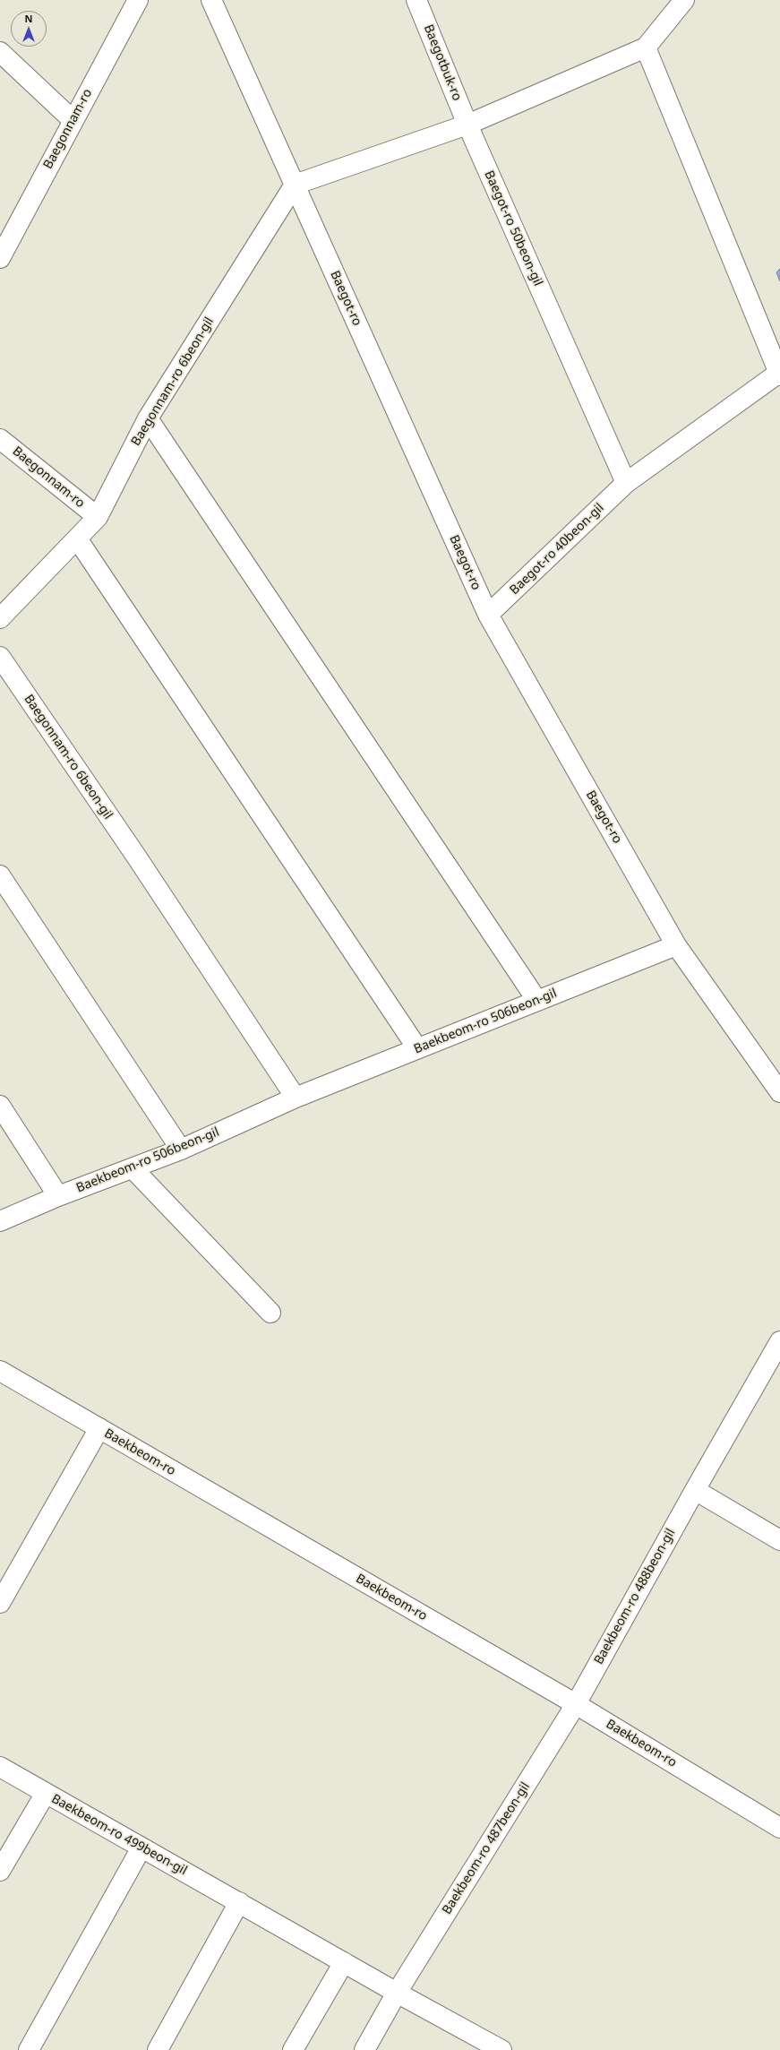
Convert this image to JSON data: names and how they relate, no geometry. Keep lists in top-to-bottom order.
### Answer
{
  "streets": {
    "street": [
      "Baegotbuk-ro",
      "Baegonnam-ro",
      "Baegot-ro 50beon-gil",
      "Baegot-ro",
      "Baegonnam-ro 6beon-gil",
      "Baegot-ro 40beon-gil",
      "Baekbeom-ro 506beon-gil",
      "Baekbeom-ro",
      "Baekbeom-ro 488beon-gil",
      "Baekbeom-ro 499beon-gil",
      "Baekbeom-ro 487beon-gil"
    ]
  },
  "crossings": [
    ["Baegotbuk-ro", "Baegot-ro 50beon-gil"],
    ["Baegonnam-ro", "Baegonnam-ro 6beon-gil"],
    ["Baegot-ro 50beon-gil", "Baegot-ro 40beon-gil"],
    ["Baegot-ro", "Baegonnam-ro 6beon-gil"],
    ["Baegot-ro", "Baegot-ro 40beon-gil"],
    ["Baegot-ro", "Baekbeom-ro 506beon-gil"],
    ["Baegonnam-ro 6beon-gil", "Baekbeom-ro 506beon-gil"],
    ["Baekbeom-ro", "Baekbeom-ro 488beon-gil"],
    ["Baekbeom-ro", "Baekbeom-ro 487beon-gil"],
    ["Baekbeom-ro 488beon-gil", "Baekbeom-ro 487beon-gil"]
  ],
  "north": "top"
}
